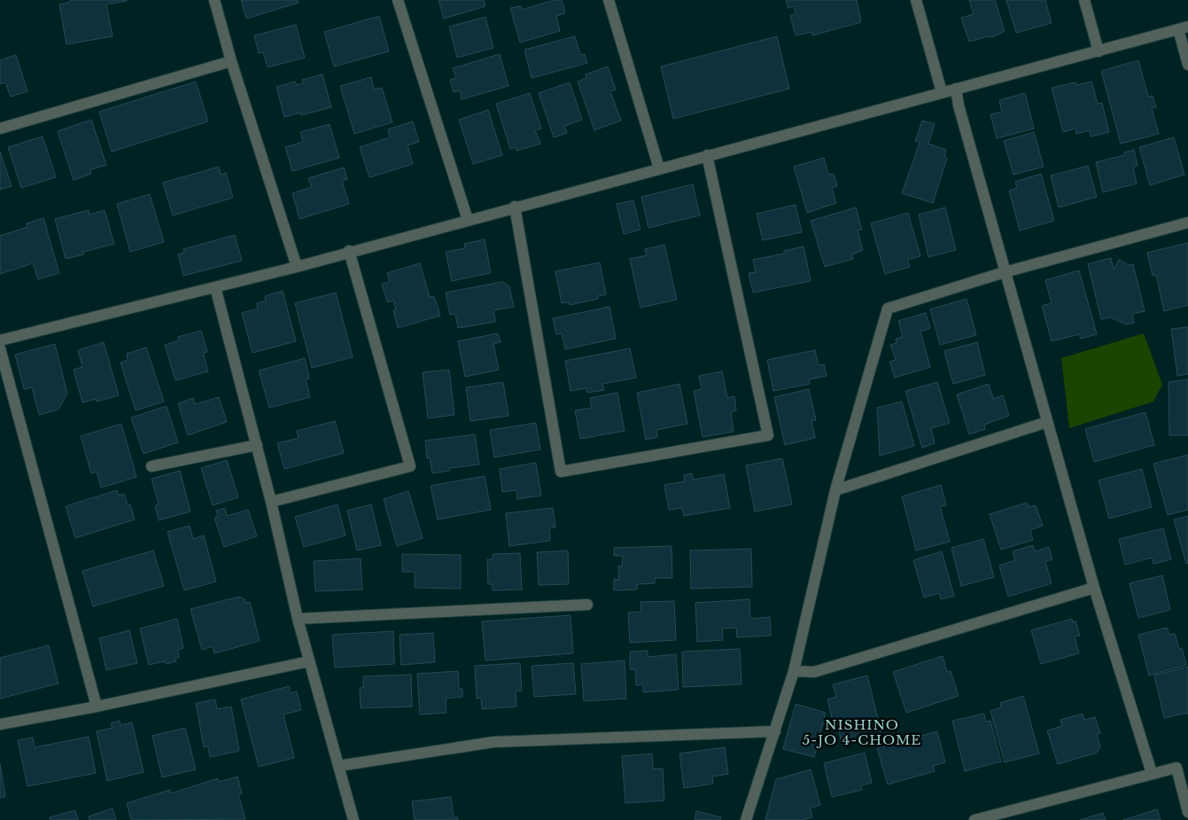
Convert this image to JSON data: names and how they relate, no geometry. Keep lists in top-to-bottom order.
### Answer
{
  "districts": ["NISHINO 5-JO 4-CHOME"]
}
